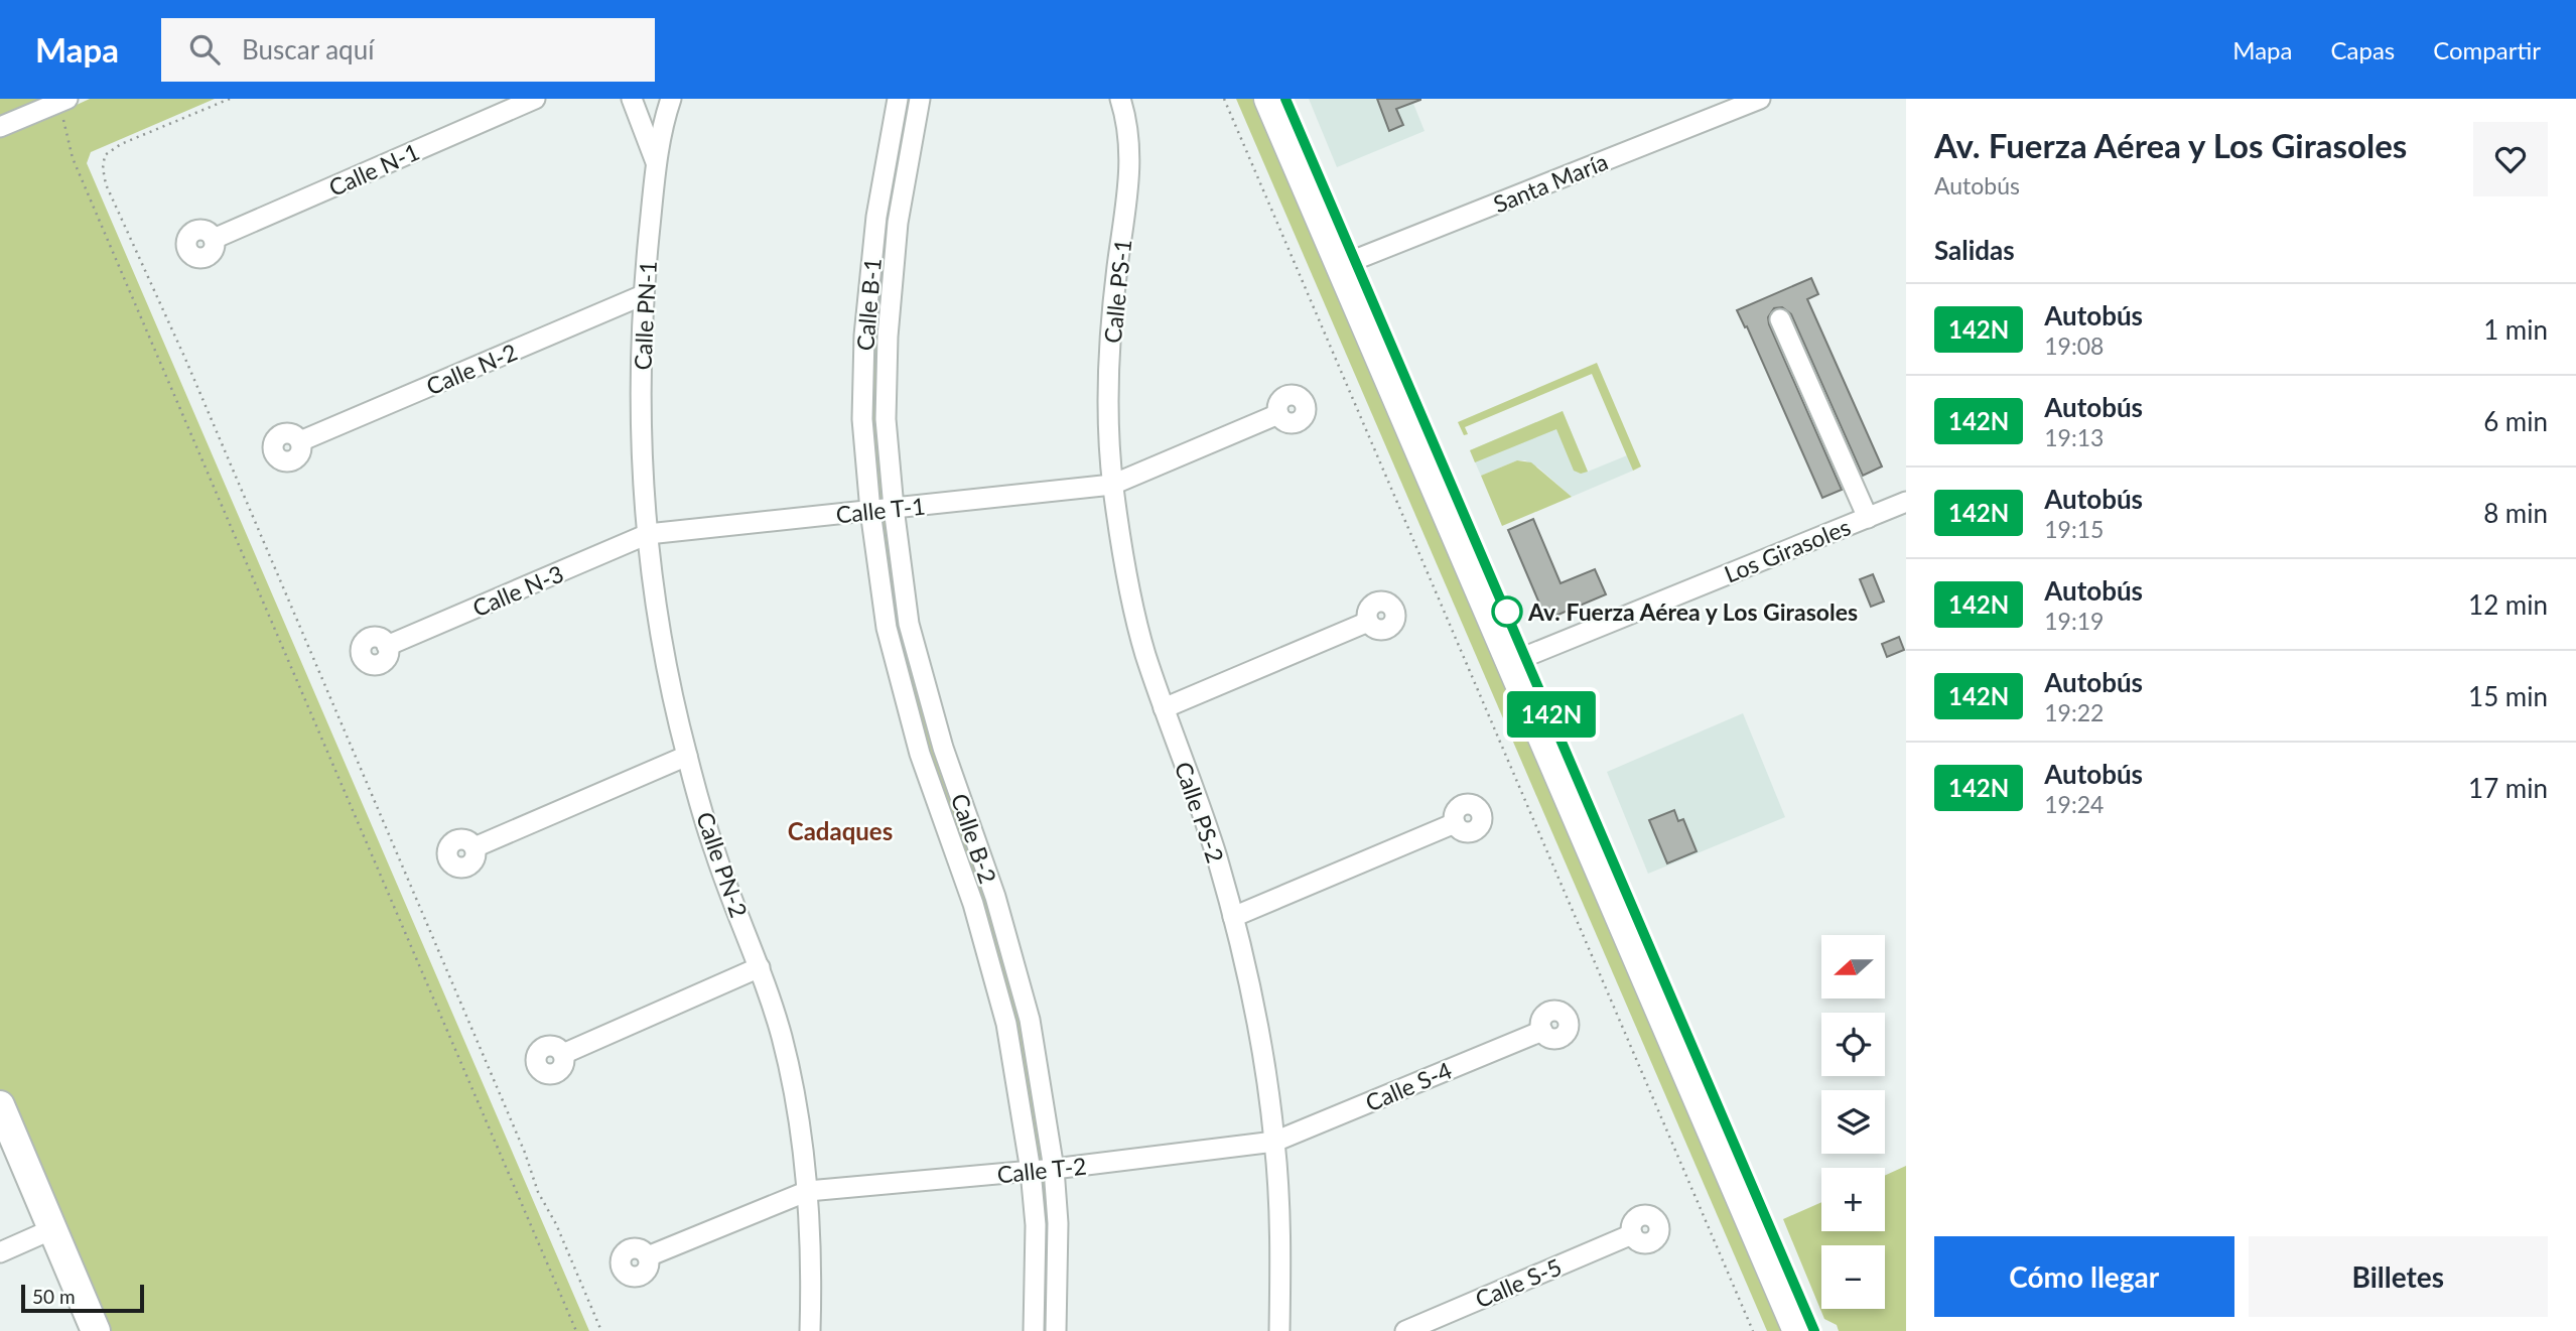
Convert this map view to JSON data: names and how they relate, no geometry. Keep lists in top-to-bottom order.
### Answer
{
  "streets": {
    "street": [
      "Calle N-1",
      "Santa María",
      "Calle PS-1",
      "Calle B-1",
      "Calle PN-1",
      "Calle N-2",
      "Calle T-1",
      "Los Girasoles",
      "Calle N-3",
      "Calle PS-2",
      "Calle B-2",
      "Calle PN-2",
      "Calle S-4",
      "Calle T-2",
      "Calle S-5"
    ]
  },
  "crossings": [
    ["Calle PS-1", "Calle T-1"],
    ["Calle PS-1", "Calle PS-2"],
    ["Calle B-1", "Calle T-1"],
    ["Calle B-1", "Calle B-2"],
    ["Calle PN-1", "Calle N-2"],
    ["Calle PN-1", "Calle T-1"],
    ["Calle PN-1", "Calle N-3"],
    ["Calle PN-1", "Calle PN-2"],
    ["Calle T-1", "Calle N-3"],
    ["Calle T-1", "Calle PS-2"],
    ["Calle T-1", "Calle B-2"],
    ["Calle T-1", "Calle PN-2"],
    ["Calle N-3", "Calle PN-2"],
    ["Calle PS-2", "Calle S-4"],
    ["Calle PS-2", "Calle T-2"],
    ["Calle B-2", "Calle T-2"],
    ["Calle PN-2", "Calle T-2"],
    ["Calle S-4", "Calle T-2"]
  ],
  "districts": ["Cadaques"],
  "places": ["Av. Fuerza Aérea y Los Girasoles"],
  "lines": ["bus line 142N"],
  "scale_bar": "50 m",
  "north": "left",
  "page": {
    "header": "Mapa",
    "search": "Buscar aquí",
    "nav": ["Mapa", "Capas", "Compartir"],
    "on_map": "142N",
    "heading": [
      ["Av. Fuerza Aérea y Los Girasoles", "Autobús"],
      "Salidas"
    ],
    "list": [
      {
        "mark": "142N",
        "name": "Autobús",
        "note": "19:08",
        "value": "1 min"
      },
      {
        "mark": "142N",
        "name": "Autobús",
        "note": "19:13",
        "value": "6 min"
      },
      {
        "mark": "142N",
        "name": "Autobús",
        "note": "19:15",
        "value": "8 min"
      },
      {
        "mark": "142N",
        "name": "Autobús",
        "note": "19:19",
        "value": "12 min"
      },
      {
        "mark": "142N",
        "name": "Autobús",
        "note": "19:22",
        "value": "15 min"
      },
      {
        "mark": "142N",
        "name": "Autobús",
        "note": "19:24",
        "value": "17 min"
      }
    ],
    "map_buttons": ["+", "−"],
    "buttons": ["Cómo llegar", "Billetes"],
    "scale": "50 m"
  }
}
